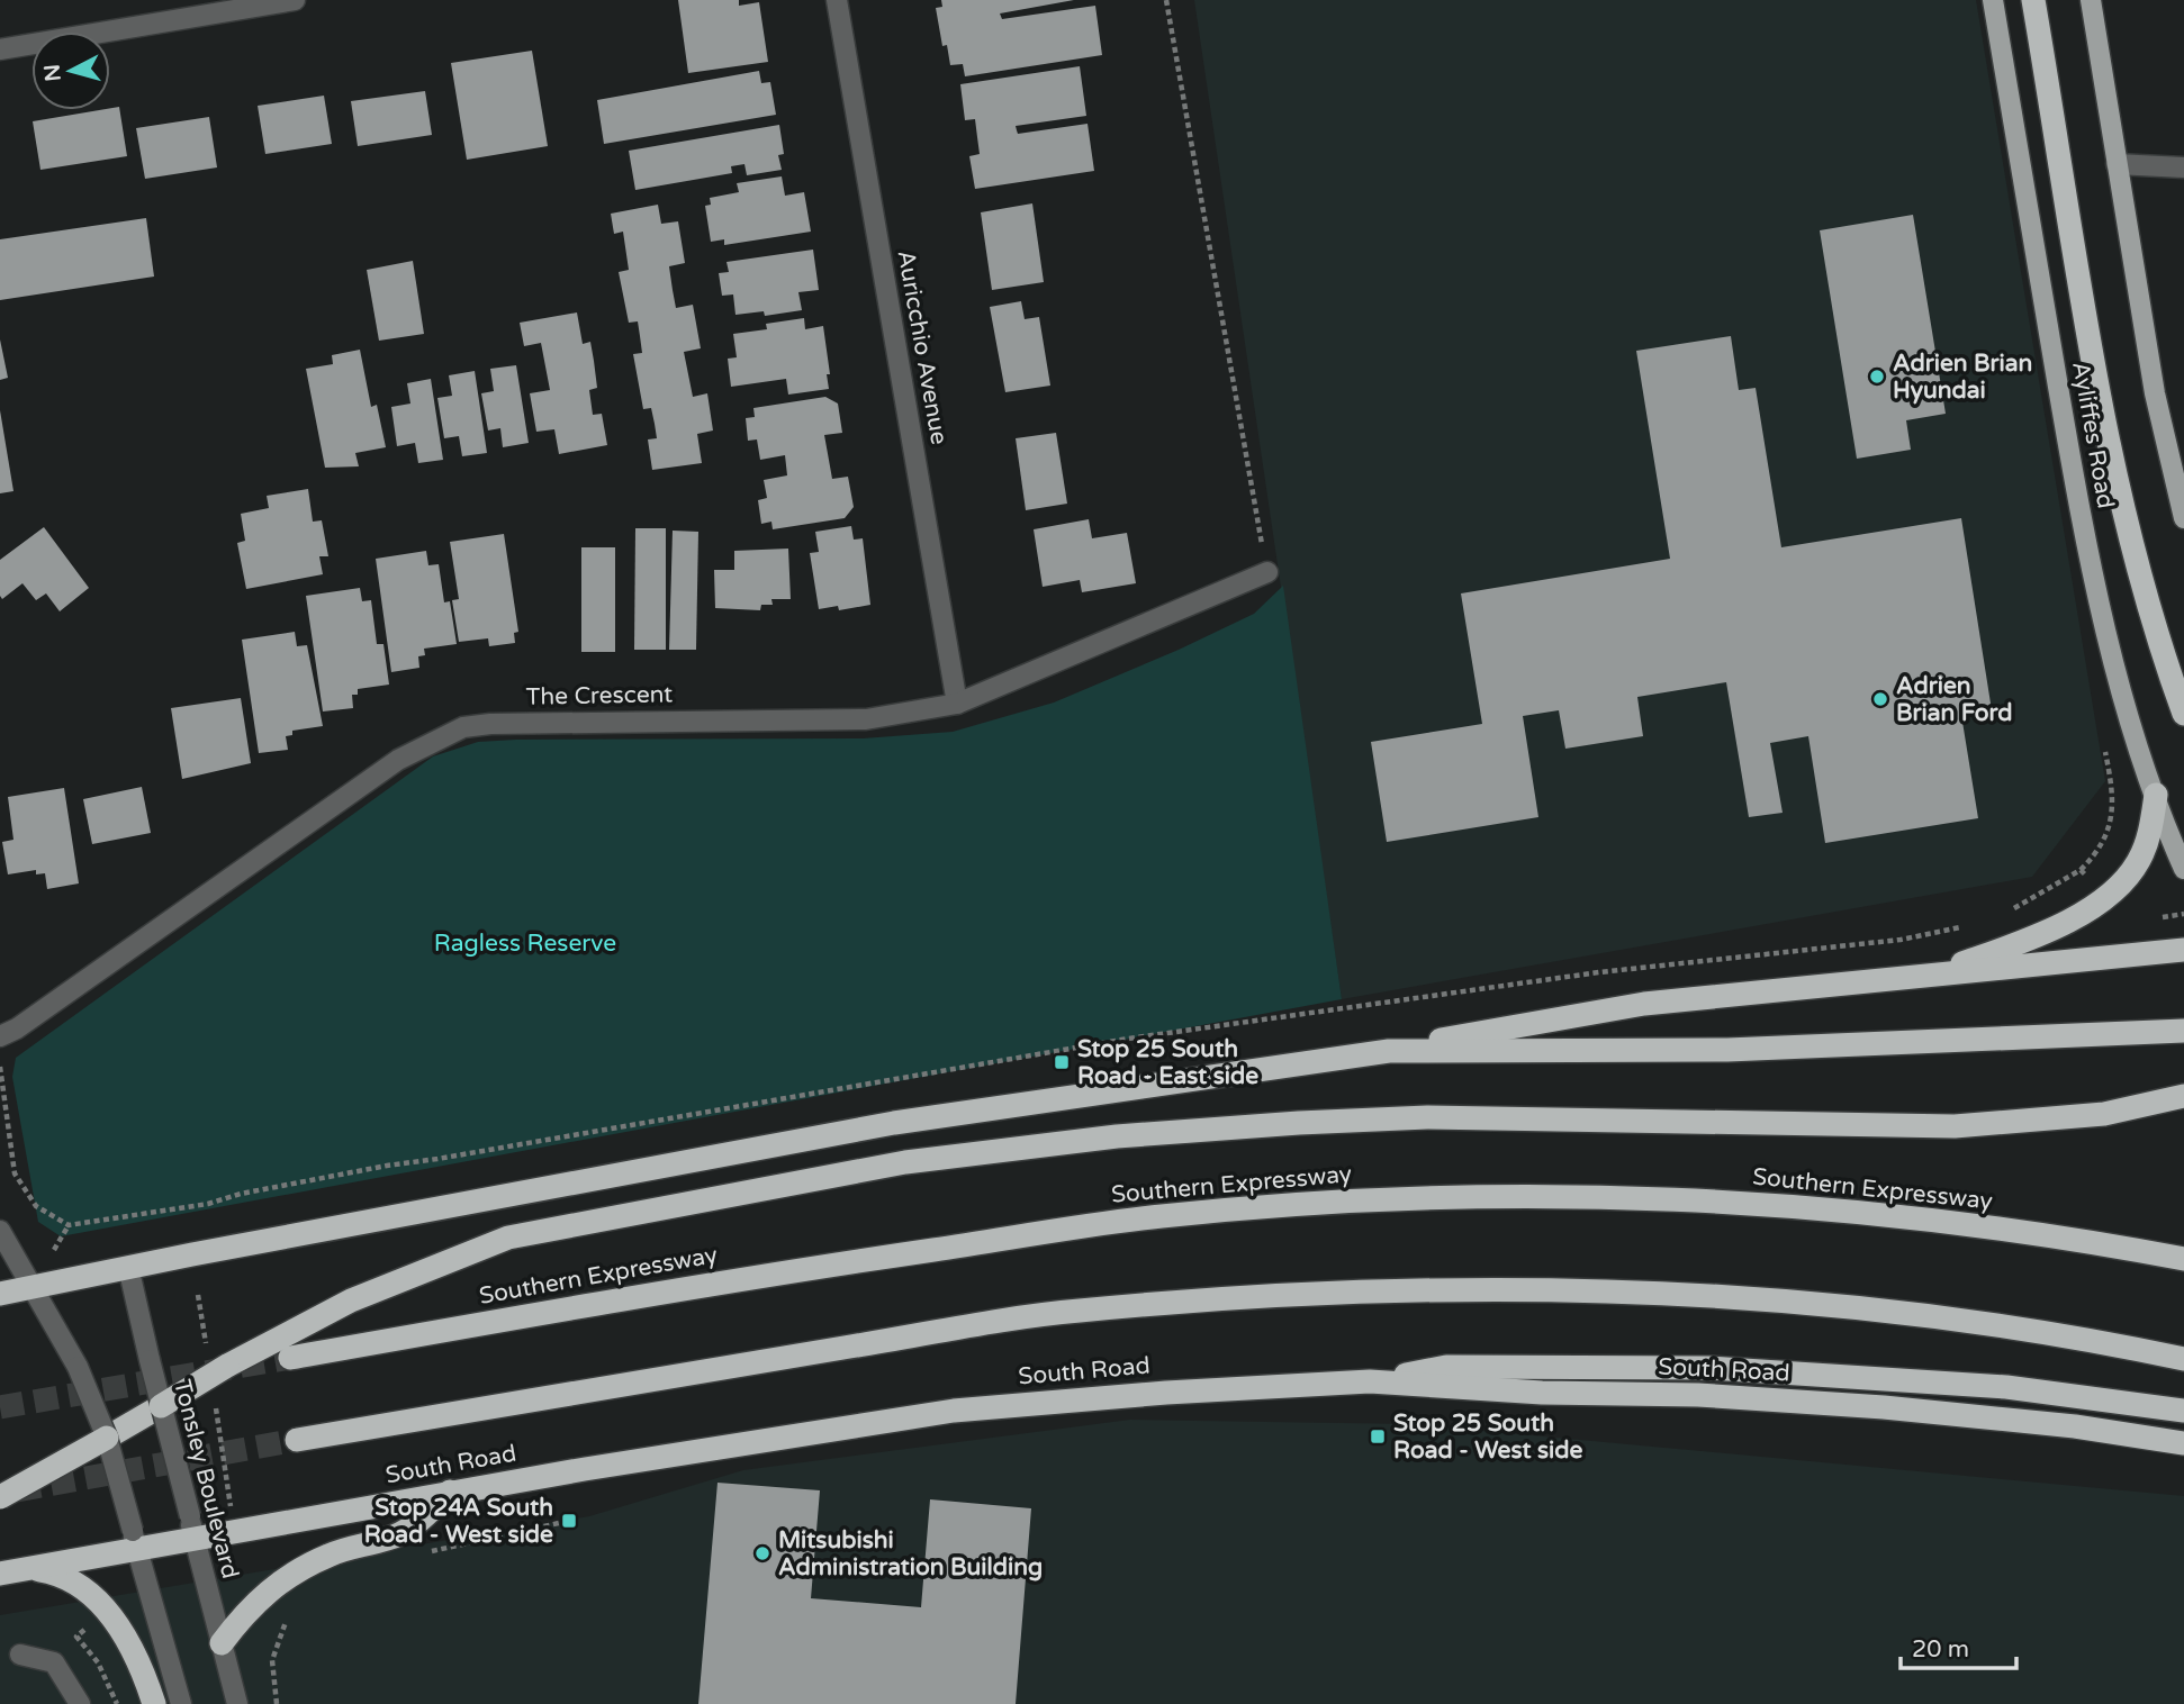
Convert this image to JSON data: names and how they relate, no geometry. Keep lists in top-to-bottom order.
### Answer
{
  "streets": {
    "highway": ["Southern Expressway", "South Road"],
    "main road": ["Ayliffes Road"],
    "street": ["Auricchio Avenue", "The Crescent", "Tonsley Boulevard"]
  },
  "crossings": [
    ["Auricchio Avenue", "The Crescent"],
    ["South Road", "Tonsley Boulevard"]
  ],
  "parks": ["Ragless Reserve"],
  "places": {
    "other": ["Adrien Brian Hyundai", "Adrien Brian Ford", "Mitsubishi Administration Building"],
    "transit": ["Stop 25 South Road - East side", "Stop 25 South Road - West side", "Stop 24A South Road - West side"]
  },
  "scale_bar": "20 m",
  "north": "left"
}
